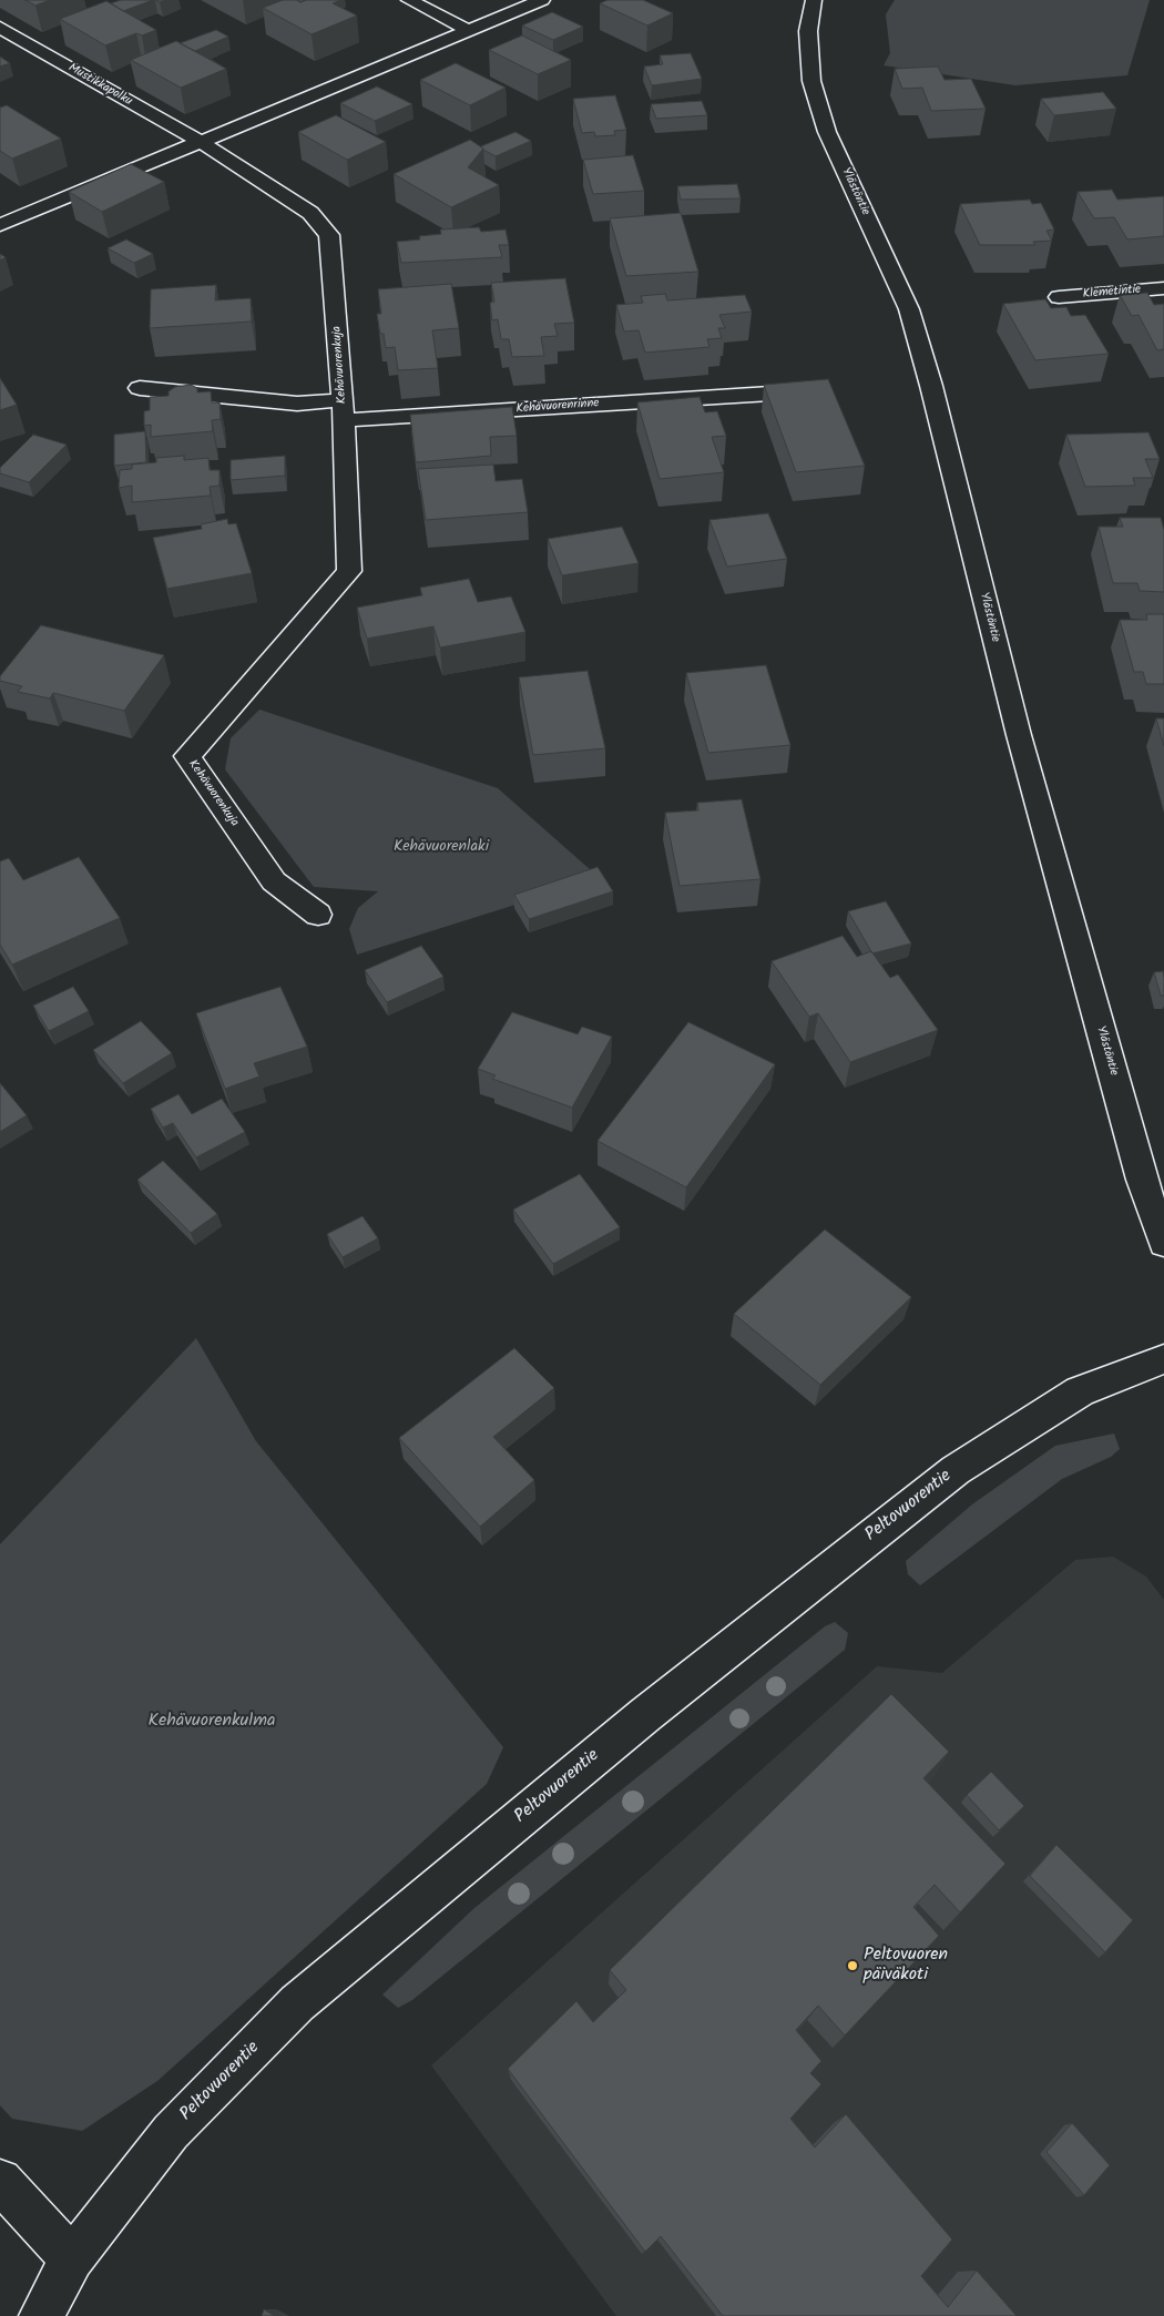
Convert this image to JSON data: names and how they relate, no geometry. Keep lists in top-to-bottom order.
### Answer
{
  "streets": {
    "street": [
      "Mustikkapolku",
      "Ylästöntie",
      "Klemetintie",
      "Kehävuorenkuja",
      "Kehävuorenrinne",
      "Peltovuorentie"
    ]
  },
  "crossings": [
    ["Mustikkapolku", "Kehävuorenkuja"],
    ["Kehävuorenkuja", "Kehävuorenrinne"]
  ],
  "parks": ["Kehävuorenlaki", "Kehävuorenkulma"],
  "places": ["Peltovuoren päiväkoti"]
}
